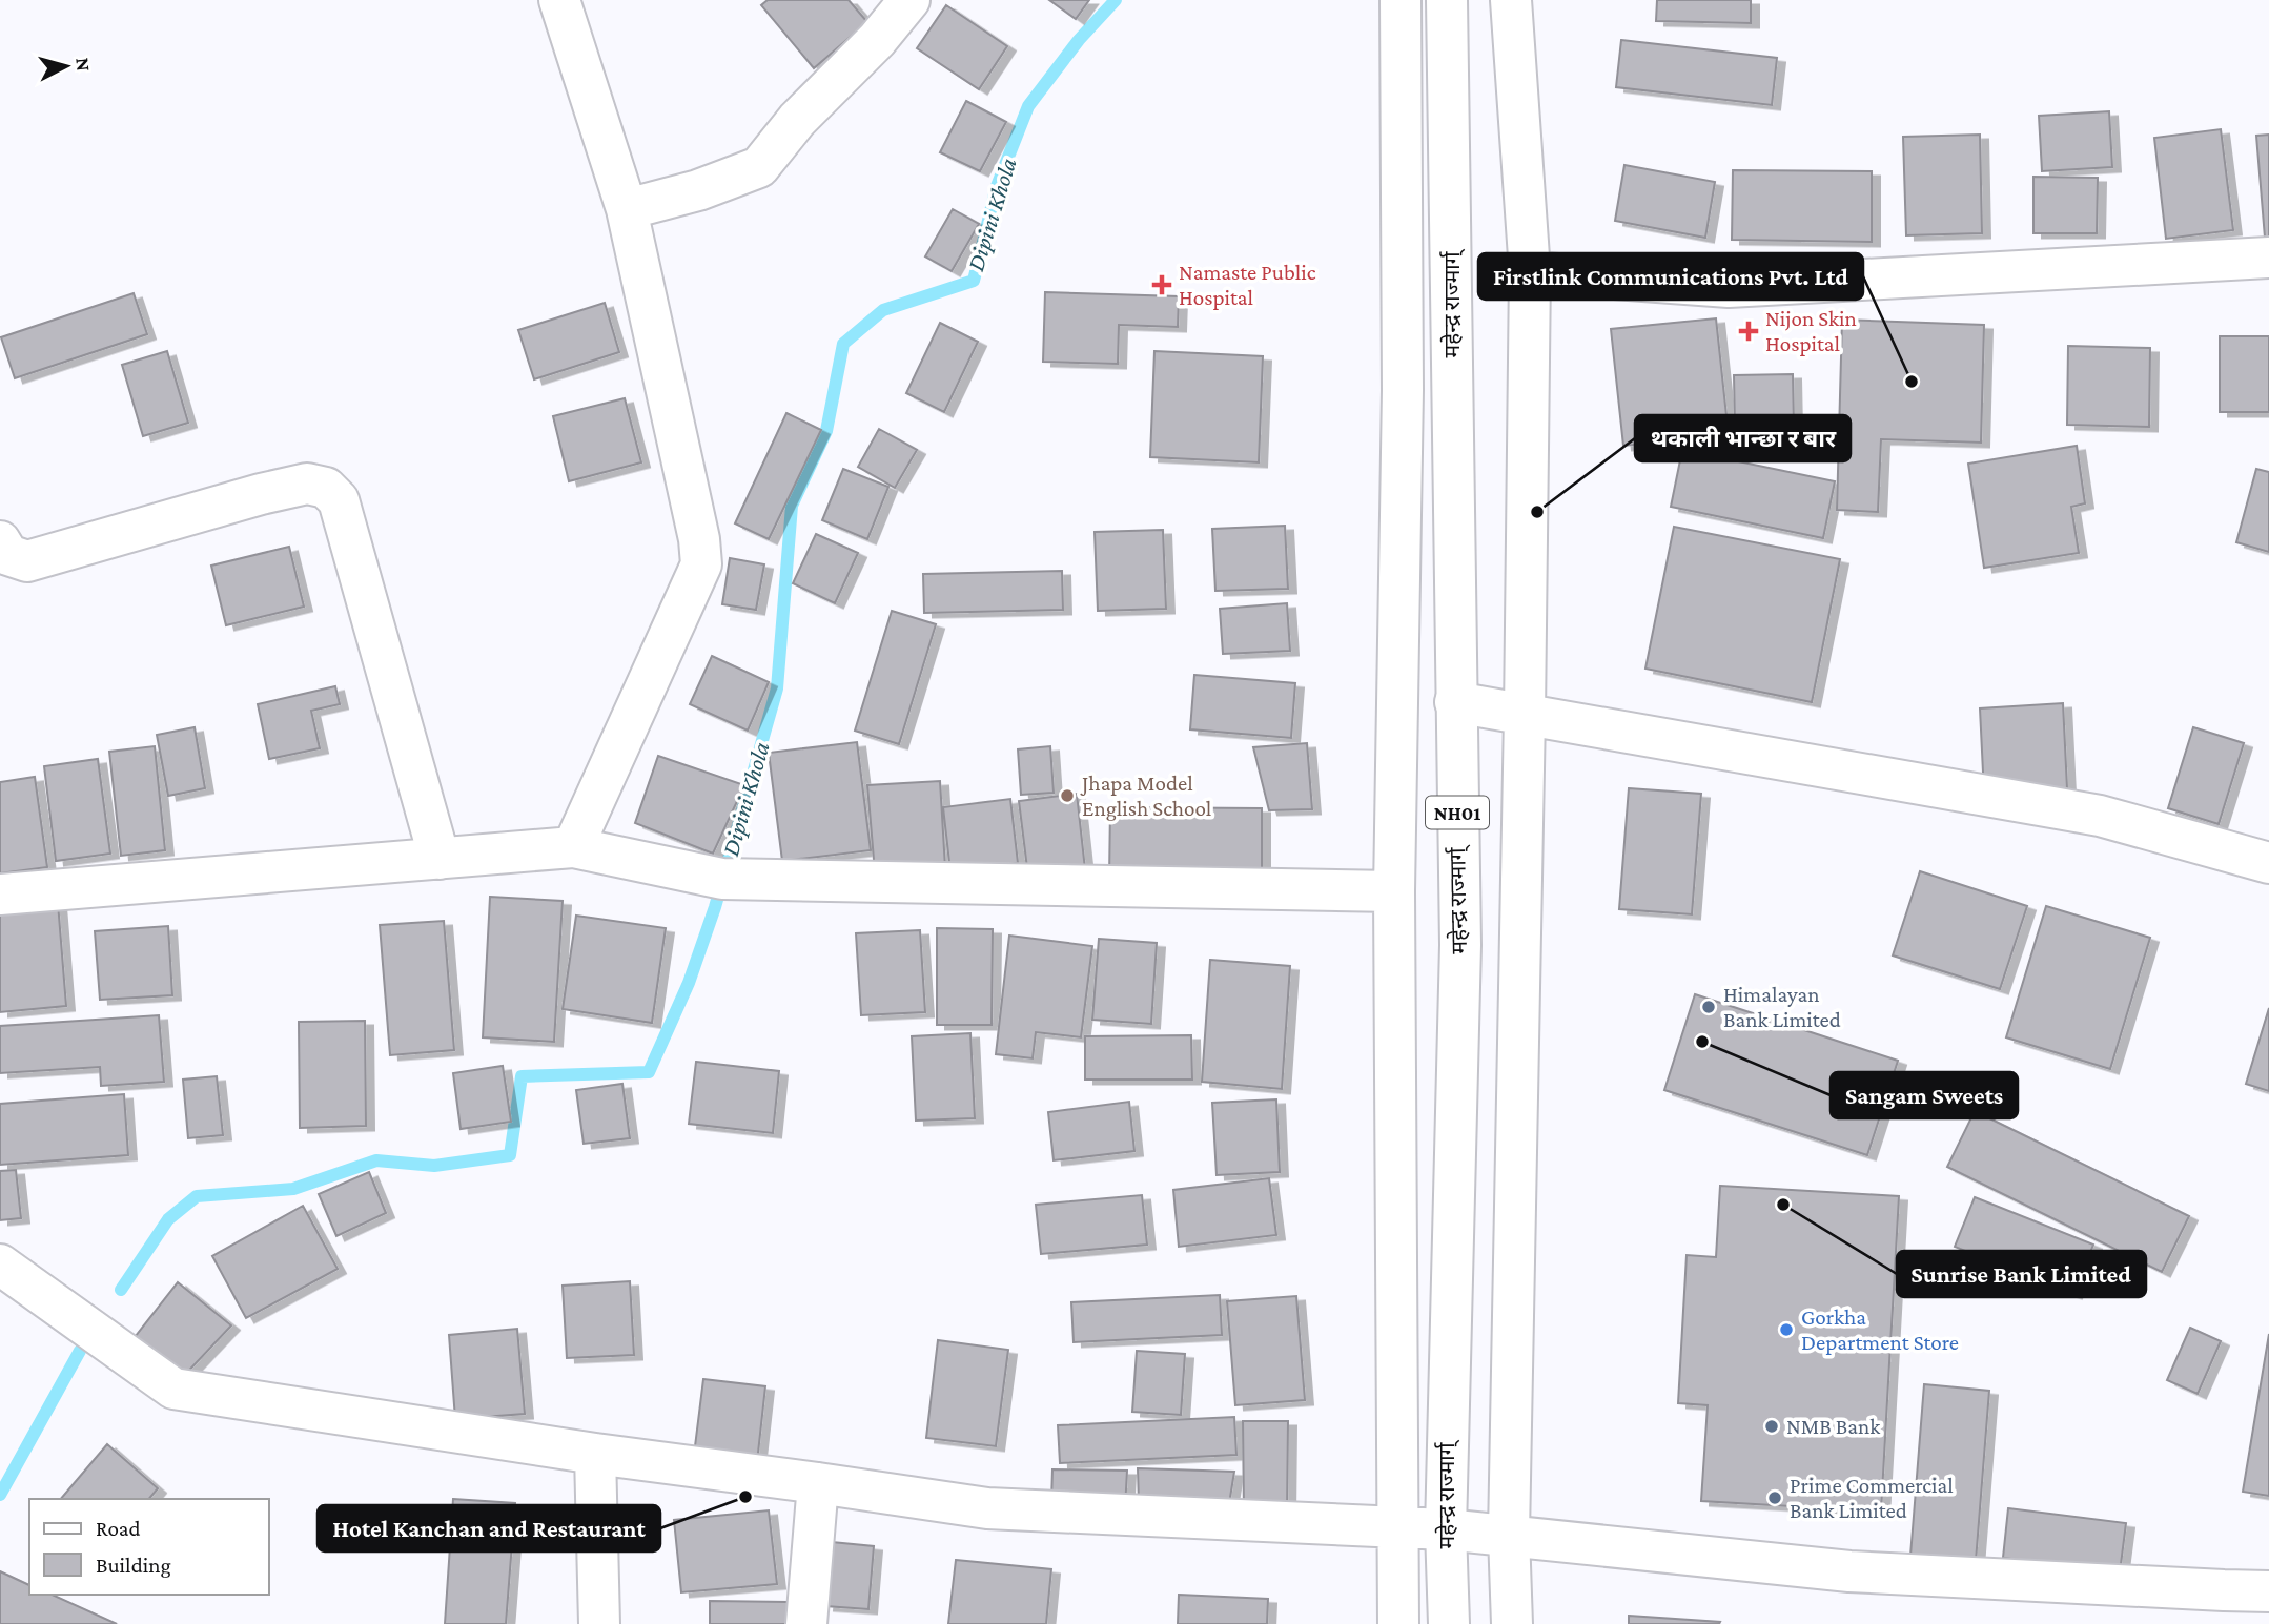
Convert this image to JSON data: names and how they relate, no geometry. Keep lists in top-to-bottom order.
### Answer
{
  "streets": {
    "main road": ["महेन्द्र राज्मार्ग्", "NH01"]
  },
  "water": ["Dipini Khola"],
  "places": {
    "health": ["Namaste Public Hospital", "Nijon Skin Hospital"],
    "other": [
      "Firstlink Communications Pvt. Ltd",
      "थकाली भान्छा र बार",
      "Jhapa Model English School",
      "Himalayan Bank Limited",
      "Sangam Sweets",
      "Sunrise Bank Limited",
      "Gorkha Department Store",
      "NMB Bank",
      "Hotel Kanchan and Restaurant",
      "Prime Commercial Bank Limited"
    ]
  },
  "legend": ["Road", "Building"],
  "north": "right"
}
